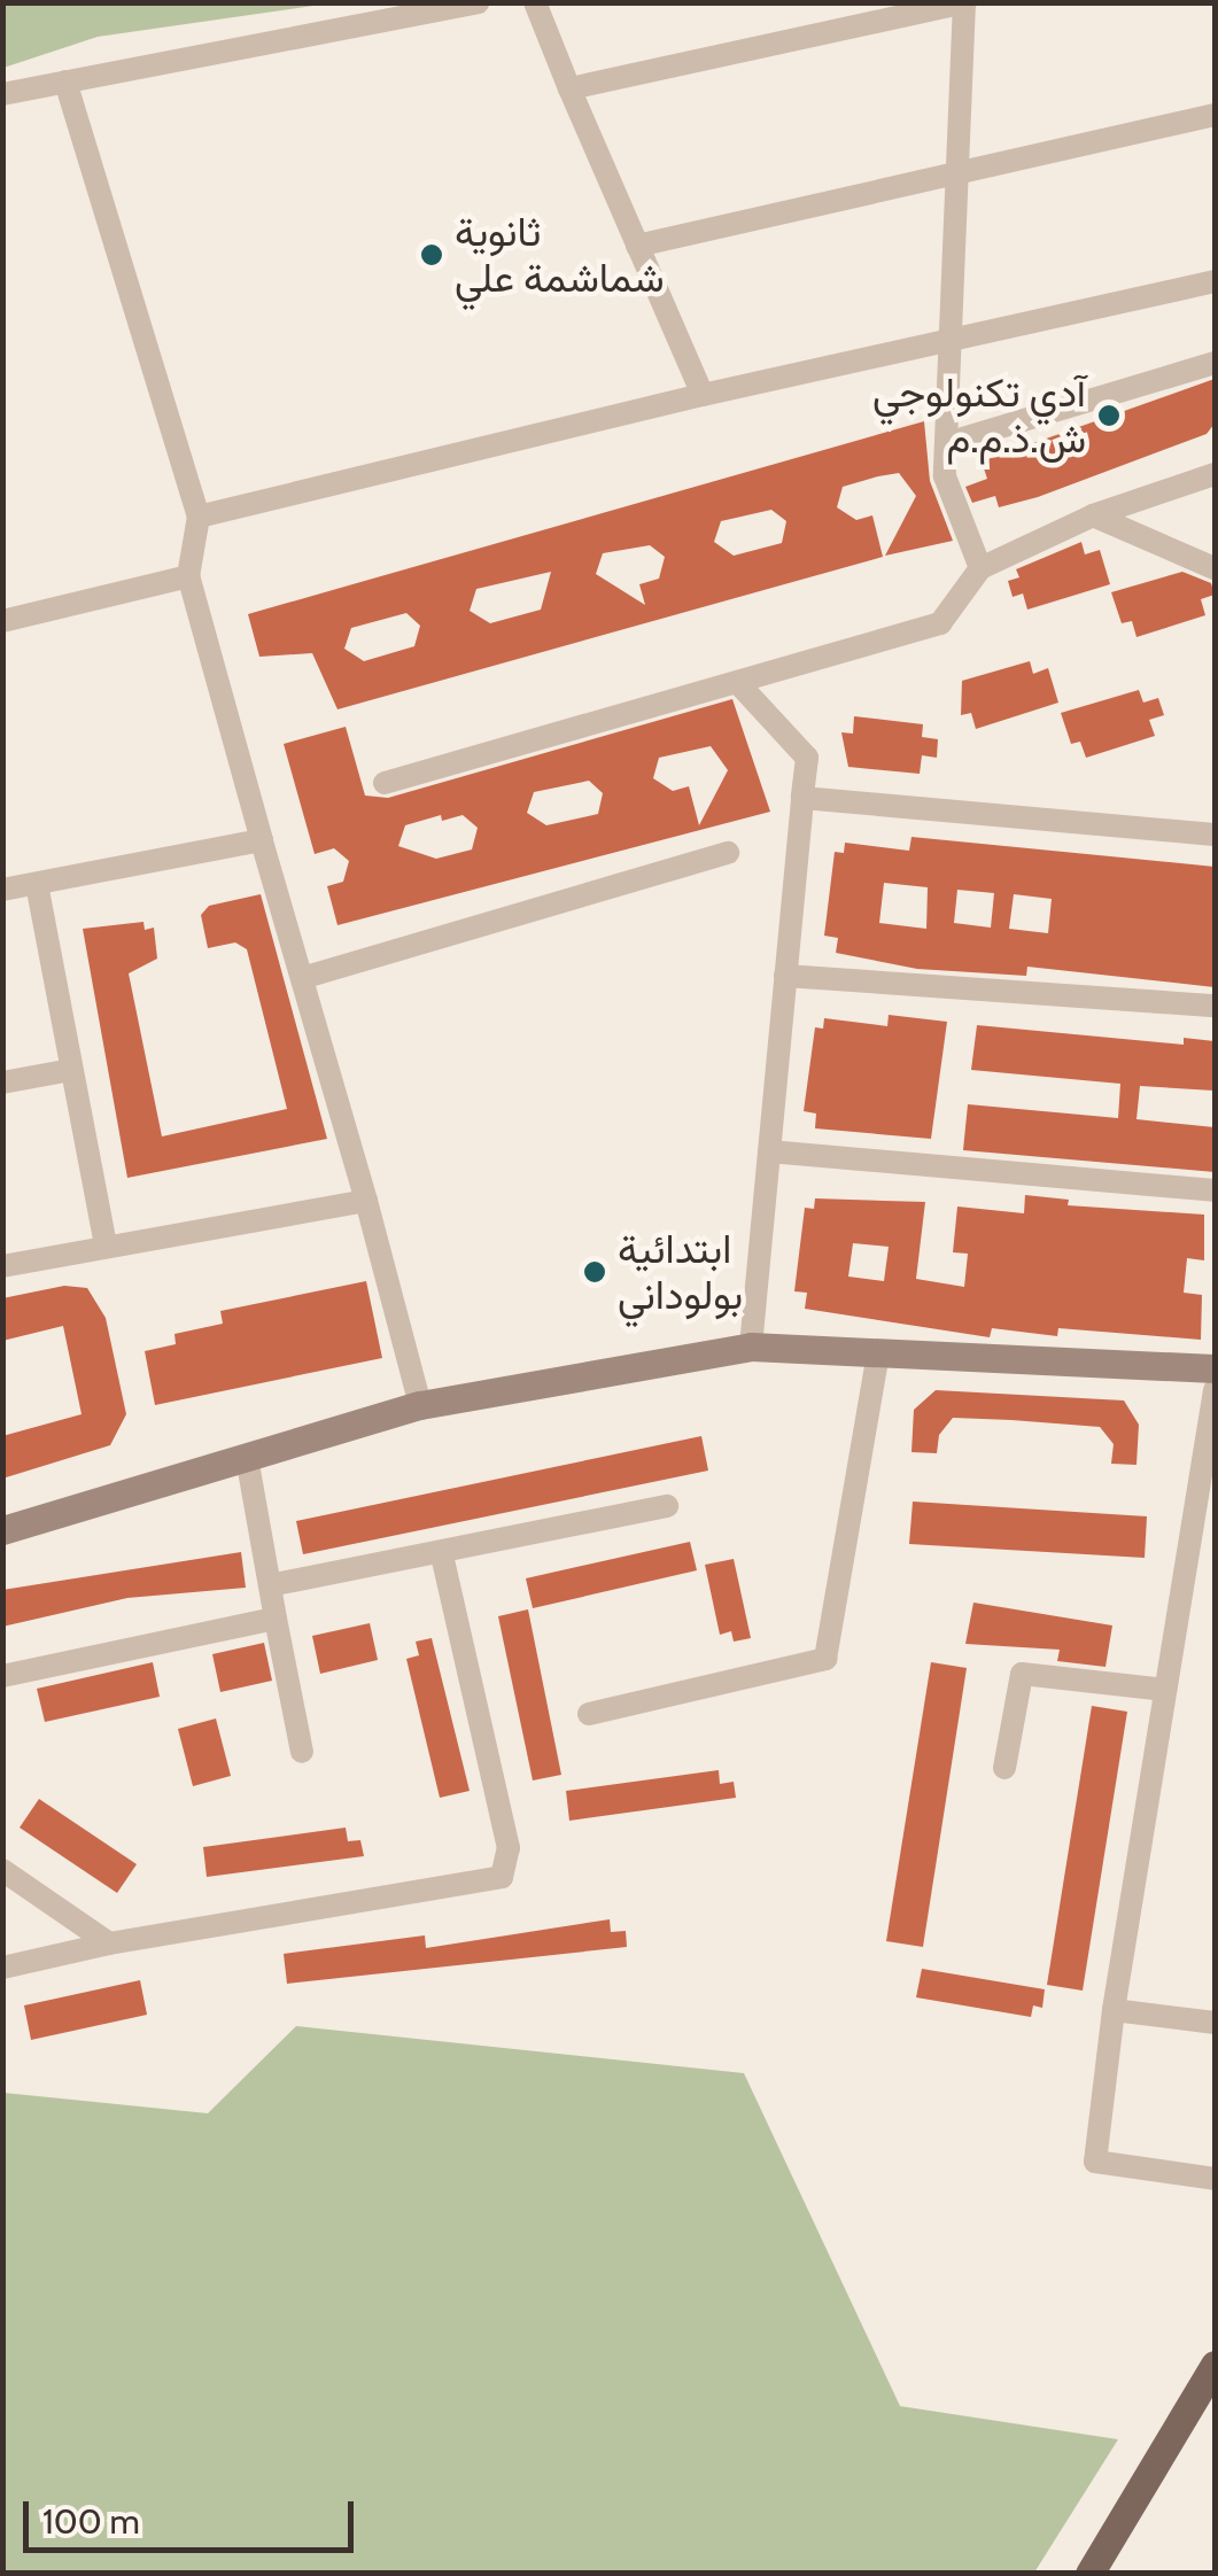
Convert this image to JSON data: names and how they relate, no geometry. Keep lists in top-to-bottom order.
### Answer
{
  "places": ["ثانوية شماشمة علي", "آدي تكنولوجي ش.ذ.م.م", "ابتدائية بولوداني"],
  "scale_bar": "100 m"
}
